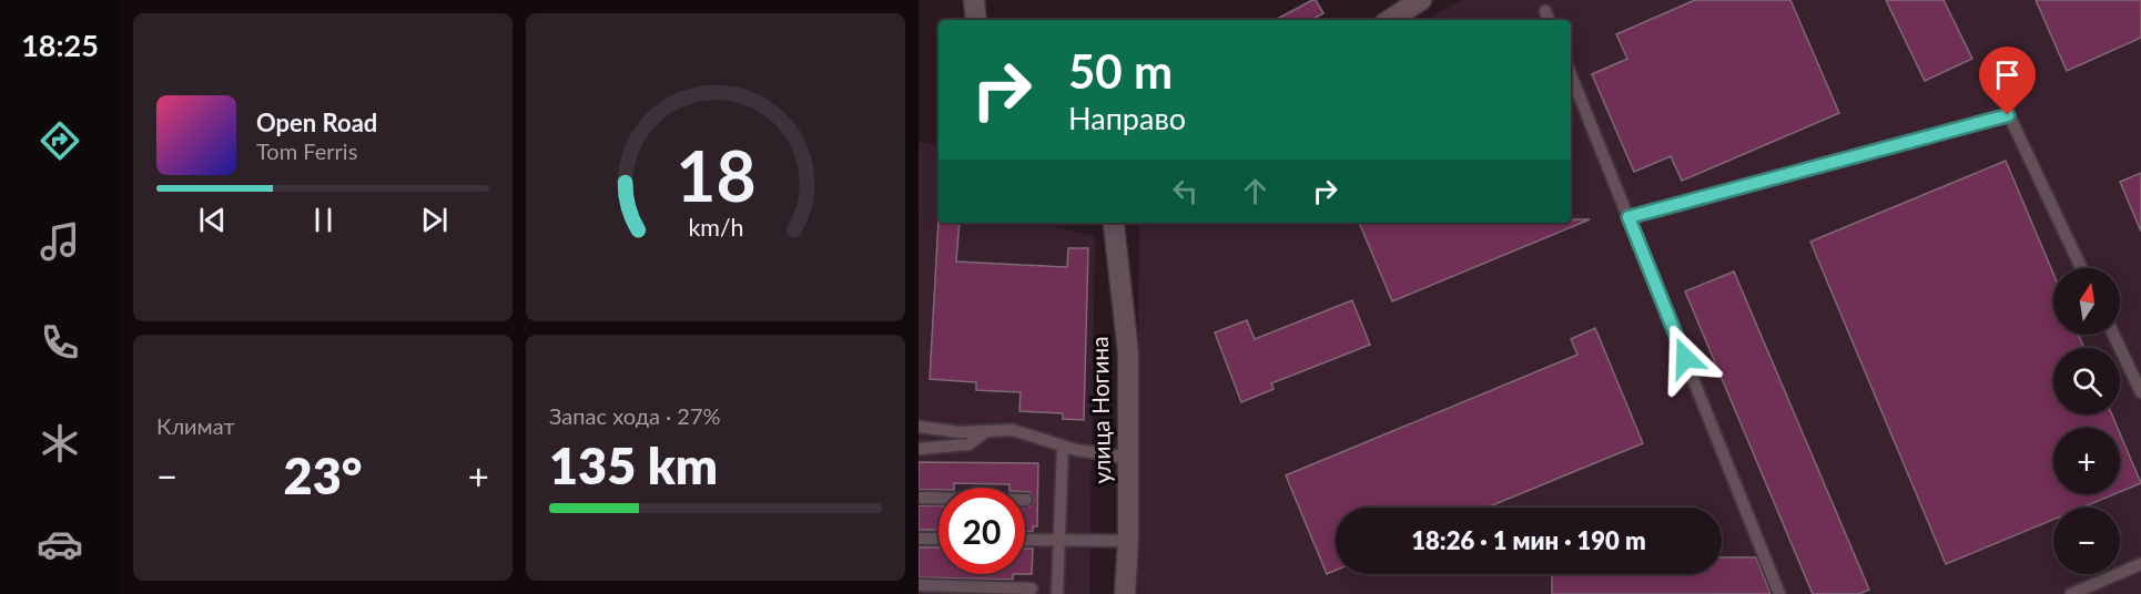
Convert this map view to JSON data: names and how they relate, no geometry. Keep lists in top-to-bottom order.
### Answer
{
  "streets": {
    "street": ["улица Ногина"]
  },
  "north": "top",
  "page": {
    "tabs": "18:25",
    "turn": ["50 m", "Направо"],
    "song": ["Open Road", "Tom Ferris"],
    "map_buttons": ["+", "−"],
    "tile": [
      "Климат",
      ["Запас хода · 27%", "135 km"]
    ],
    "heat": ["−", "23°", "+"],
    "limit": "20",
    "trip": "18:26 · 1 мин · 190 m",
    "gauge": ["18", "km/h"]
  }
}
